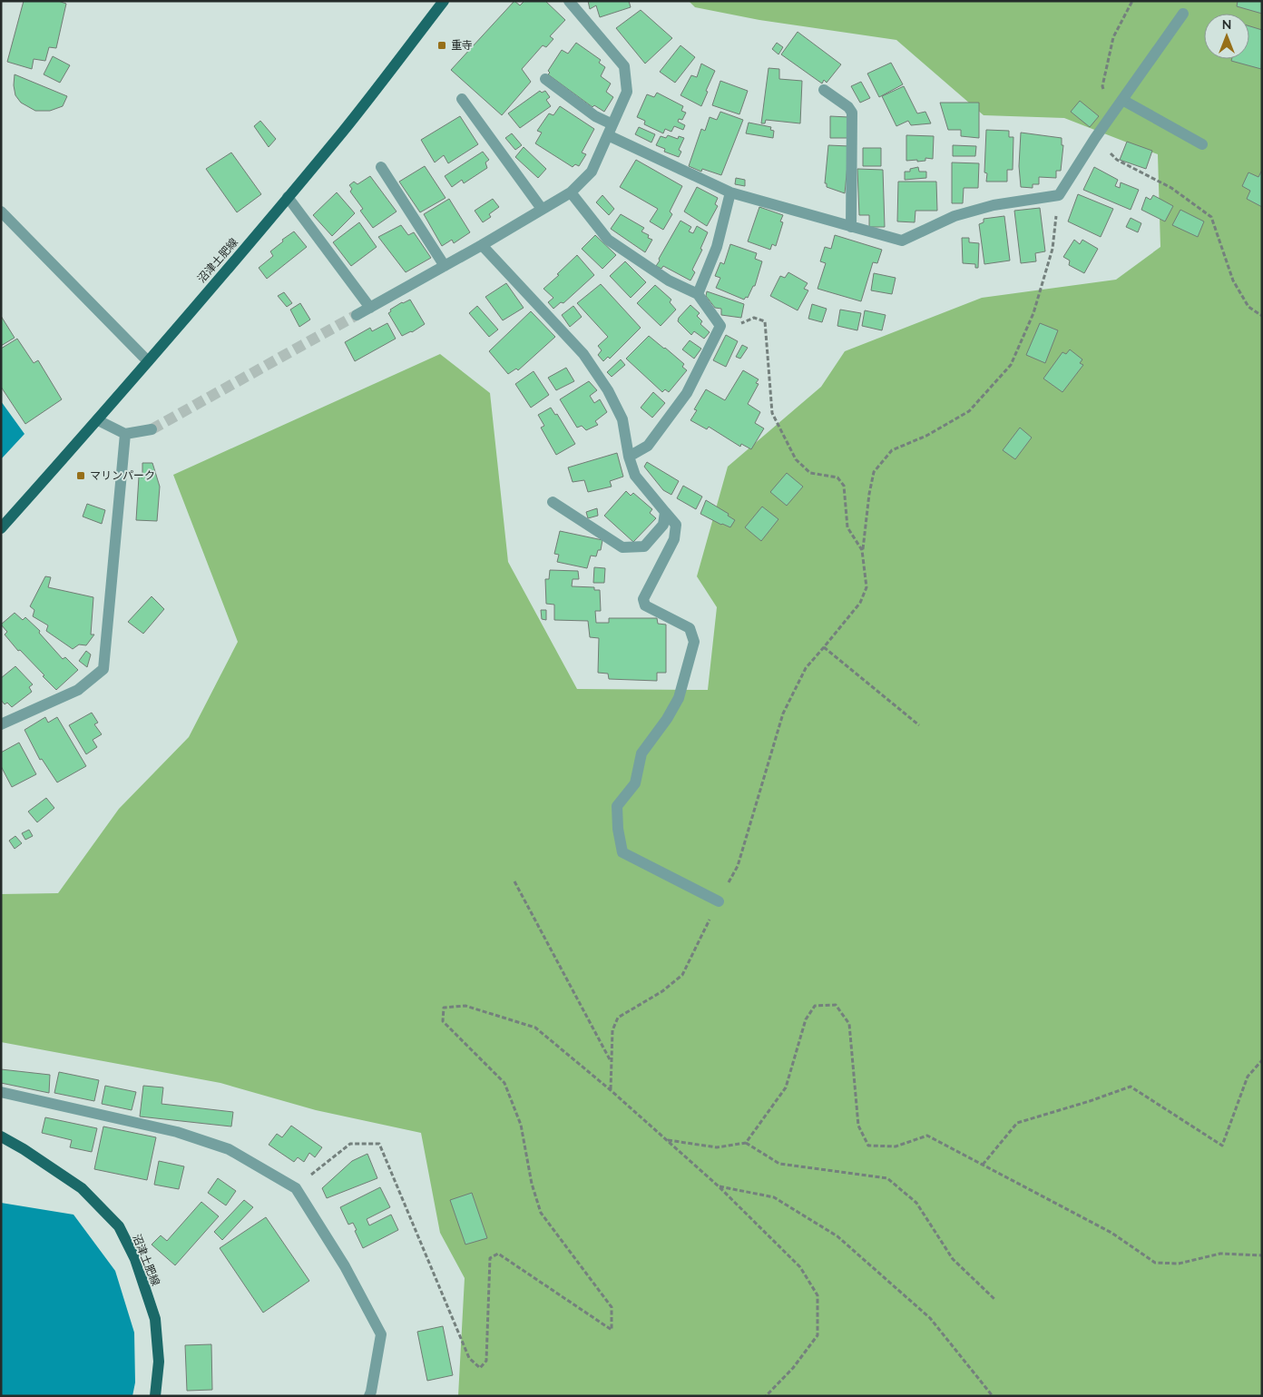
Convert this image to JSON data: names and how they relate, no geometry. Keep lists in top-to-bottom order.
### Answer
{
  "streets": {
    "main road": ["沼津土肥線"]
  },
  "places": {
    "transit": ["重寺", "マリンパーク"]
  },
  "north": "top"
}
